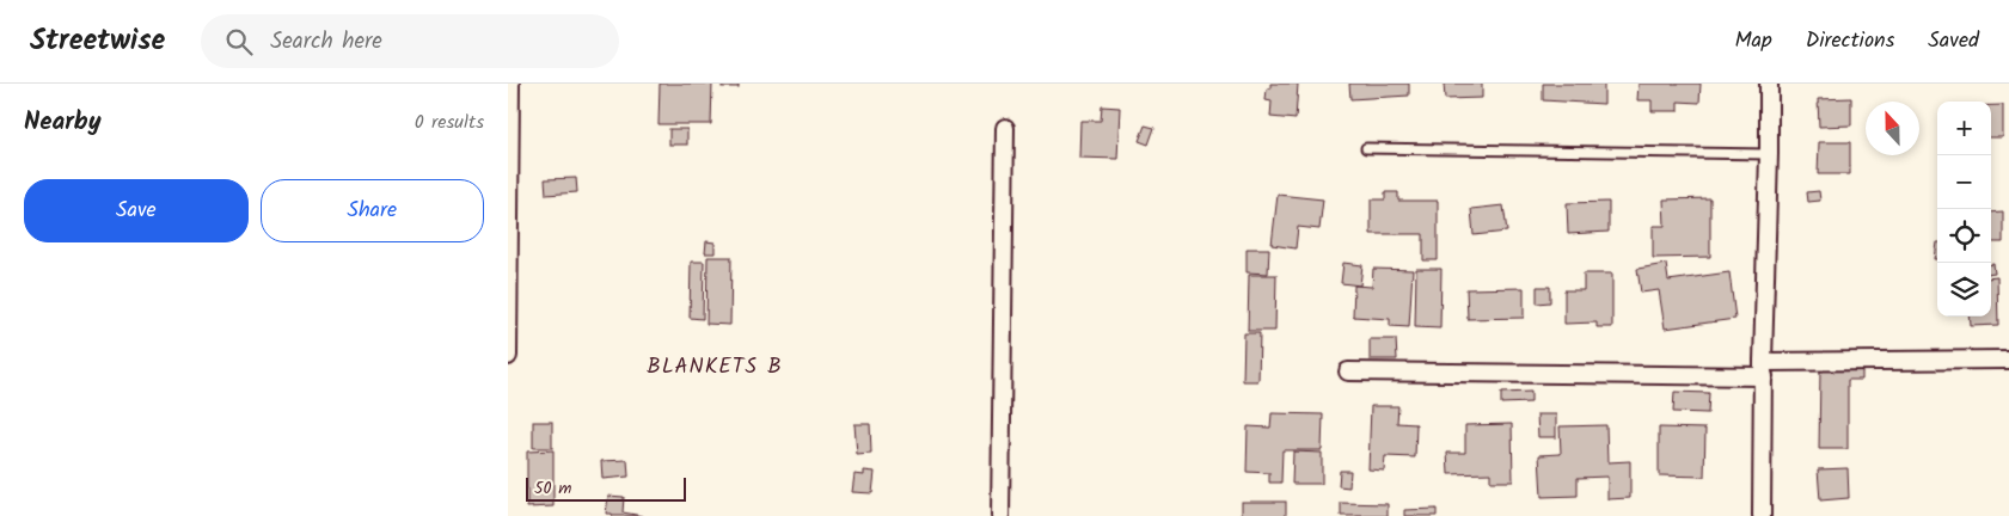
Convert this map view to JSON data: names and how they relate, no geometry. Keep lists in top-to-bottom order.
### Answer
{
  "districts": ["BLANKETS B"],
  "scale_bar": "50 m",
  "north": "top",
  "page": {
    "header": "Streetwise",
    "search": "Search here",
    "nav": ["Map", "Directions", "Saved"],
    "heading": ["Nearby", "0 results"],
    "map_buttons": ["+", "−"],
    "buttons": ["Save", "Share"],
    "scale": "50 m"
  }
}
